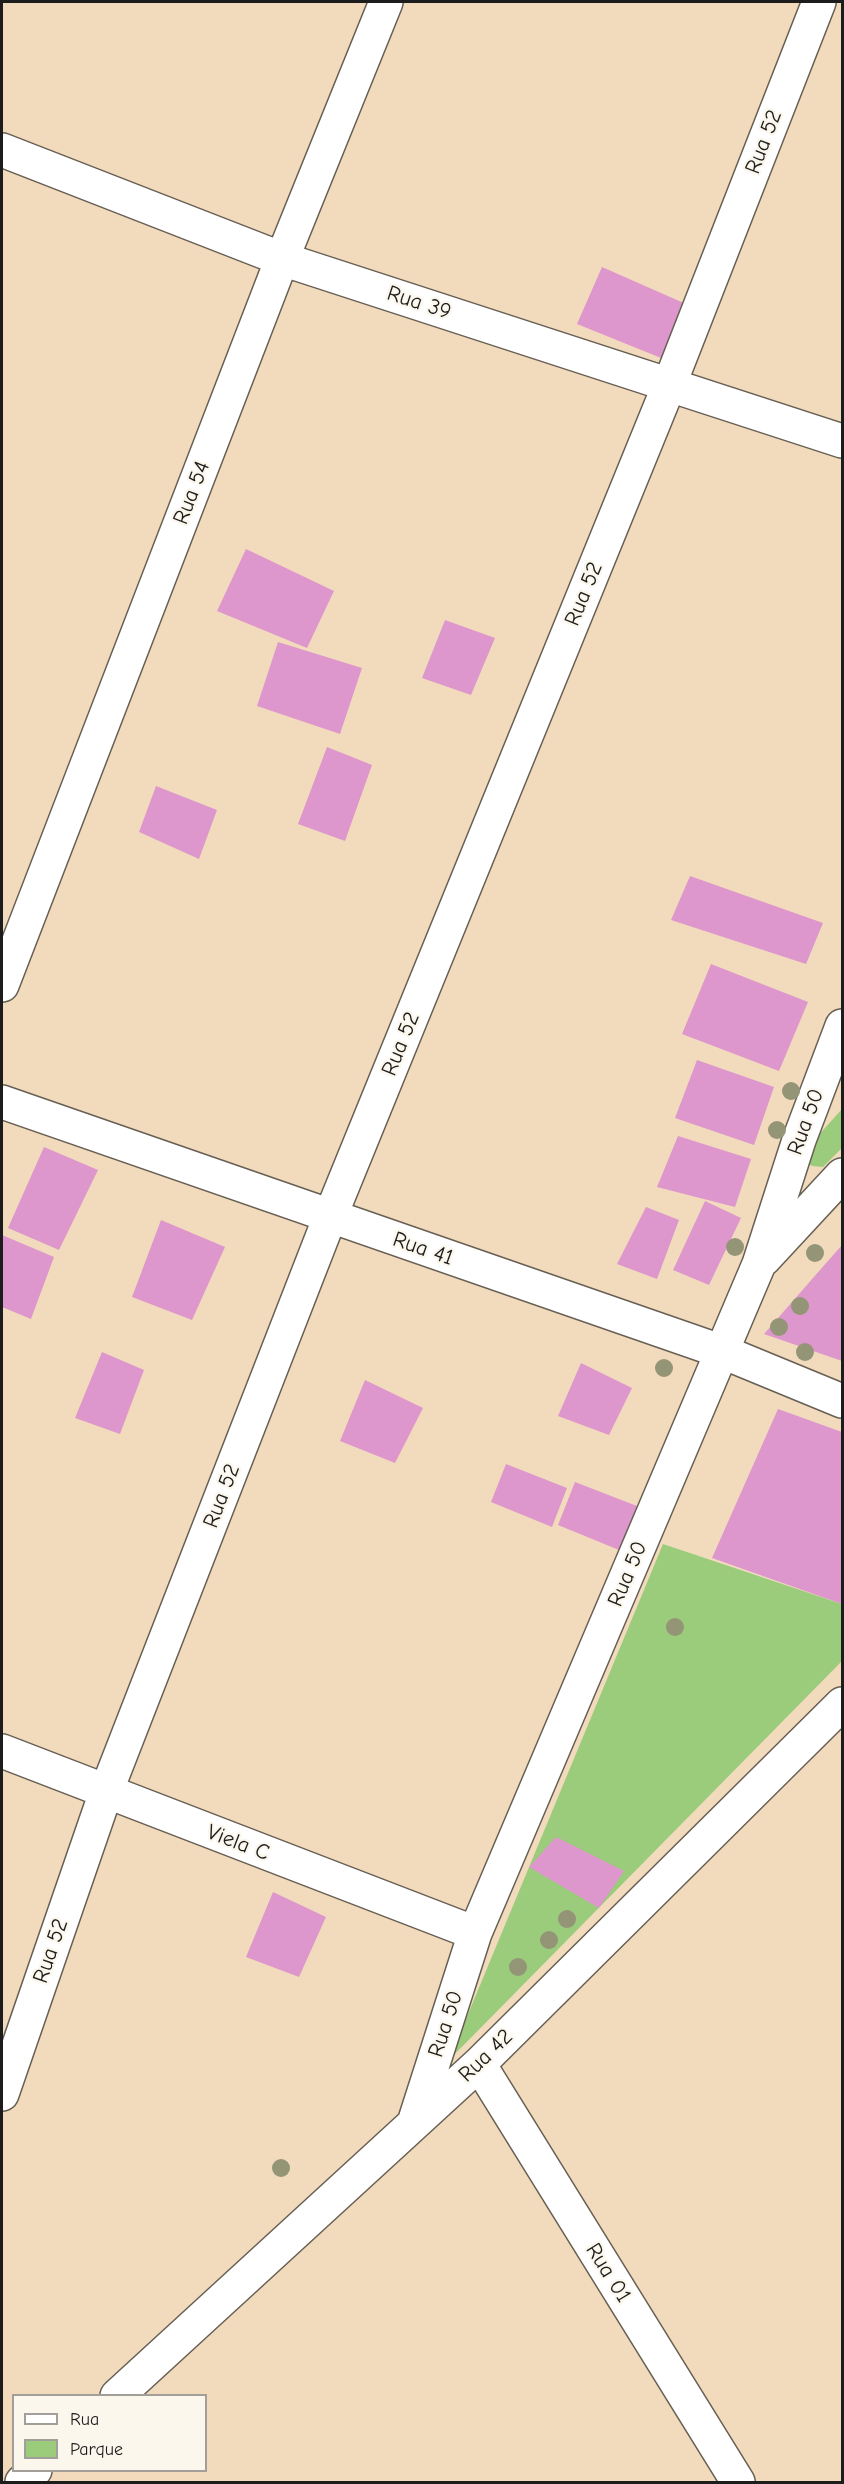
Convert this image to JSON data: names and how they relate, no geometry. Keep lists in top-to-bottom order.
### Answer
{
  "streets": {
    "street": [
      "Rua 52",
      "Rua 39",
      "Rua 54",
      "Rua 50",
      "Rua 41",
      "Viela C",
      "Rua 42",
      "Rua 01"
    ]
  },
  "crossings": [
    ["Rua 52", "Rua 39"],
    ["Rua 52", "Rua 41"],
    ["Rua 52", "Viela C"],
    ["Rua 39", "Rua 54"],
    ["Rua 50", "Rua 41"],
    ["Rua 50", "Viela C"],
    ["Rua 50", "Rua 42"],
    ["Rua 42", "Rua 01"]
  ],
  "legend": ["Rua", "Parque"]
}
